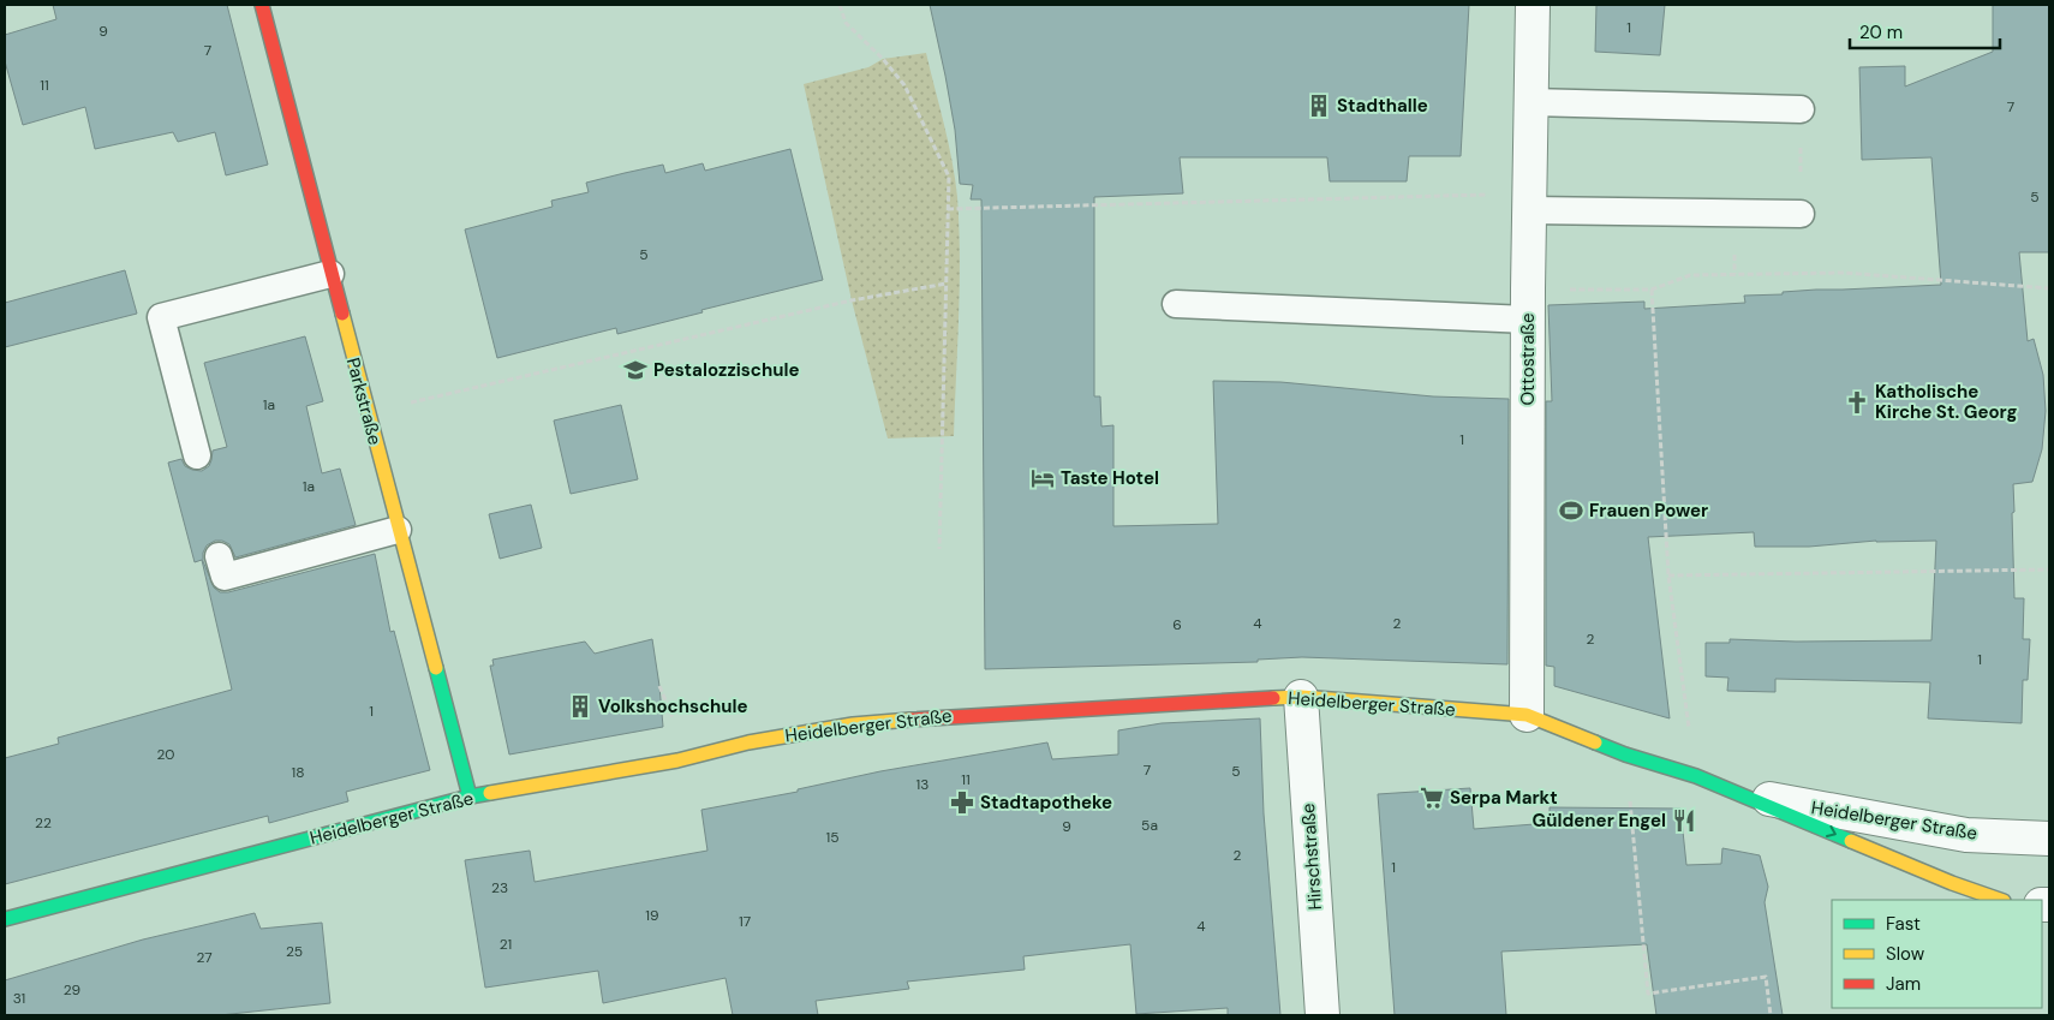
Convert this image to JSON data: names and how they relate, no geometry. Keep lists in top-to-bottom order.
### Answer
{
  "streets": {
    "street": [
      "Ottostraße",
      "Parkstraße",
      "Heidelberger Straße",
      "Hirschstraße"
    ]
  },
  "crossings": [
    ["Ottostraße", "Heidelberger Straße"],
    ["Parkstraße", "Heidelberger Straße"],
    ["Heidelberger Straße", "Hirschstraße"]
  ],
  "places": {
    "building": ["Stadthalle", "Volkshochschule"],
    "school or university": ["Pestalozzischule"],
    "church": ["Katholische Kirche St. Georg"],
    "hotel": ["Taste Hotel"],
    "sports": ["Frauen Power"],
    "supermarket": ["Serpa Markt"],
    "pharmacy": ["Stadtapotheke"],
    "restaurant": ["Güldener Engel"]
  },
  "house_numbers": [
    "1",
    "9",
    "7",
    "11",
    "7",
    "5",
    "5",
    "1a",
    "1",
    "1a",
    "4",
    "2",
    "6",
    "2",
    "1",
    "1",
    "20",
    "7",
    "5",
    "18",
    "11",
    "13",
    "22",
    "5a",
    "9",
    "15",
    "2",
    "1",
    "23",
    "19",
    "17",
    "4",
    "21",
    "25",
    "27",
    "29",
    "31"
  ],
  "legend": ["Fast", "Slow", "Jam"],
  "scale_bar": "20 m"
}
